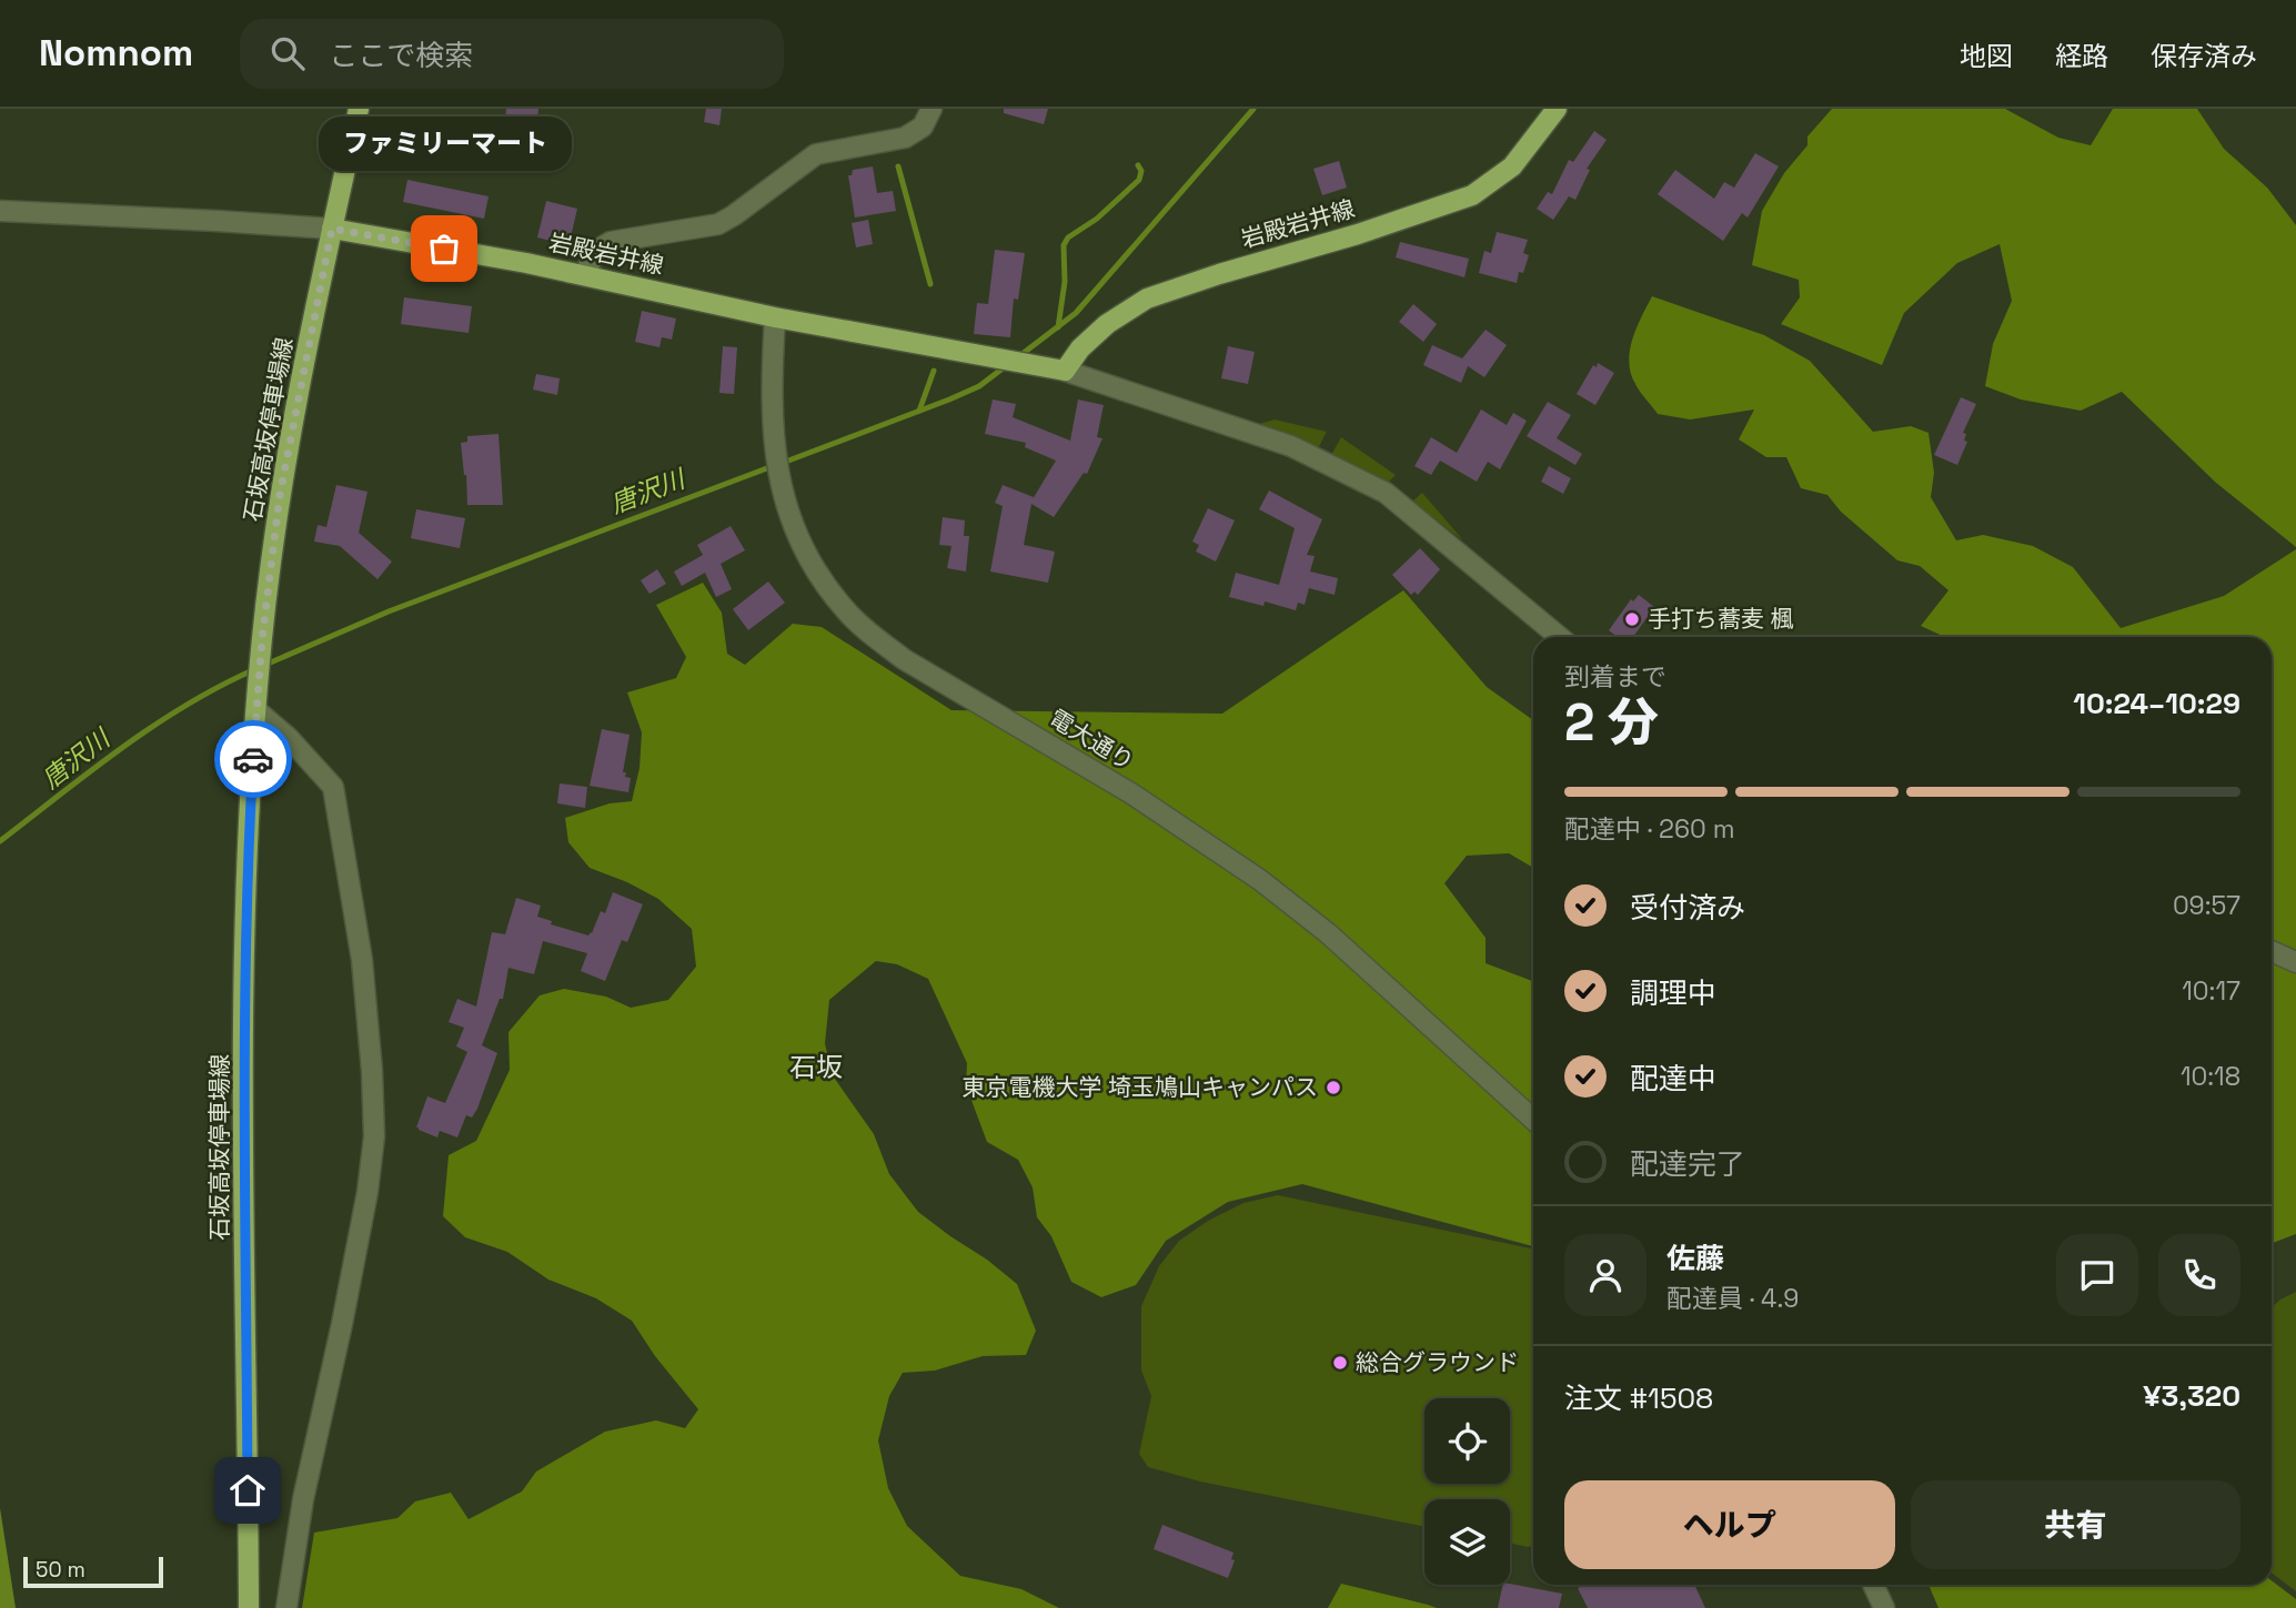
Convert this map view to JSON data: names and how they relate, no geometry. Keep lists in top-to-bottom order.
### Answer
{
  "streets": {
    "main road": ["岩殿岩井線", "石坂高坂停車場線"],
    "street": ["電大通り"]
  },
  "crossings": [
    ["岩殿岩井線", "石坂高坂停車場線"],
    ["岩殿岩井線", "電大通り"]
  ],
  "districts": ["石坂"],
  "water": ["唐沢川"],
  "places": [
    "ファミリーマート",
    "手打ち蕎麦 楓",
    "東京電機大学 埼玉鳩山キャンパス",
    "総合グラウンド"
  ],
  "scale_bar": "50 m",
  "page": {
    "header": "Nomnom",
    "search": "ここで検索",
    "nav": ["地図", "経路", "保存済み"],
    "bubble": "ファミリーマート",
    "heading": ["2 分", "到着まで", "10:24–10:29"],
    "panel": [
      "佐藤",
      "配達員 · 4.9",
      "注文 #1508",
      "¥3,320"
    ],
    "bar": "配達中 · 260 m",
    "list": [
      ["受付済み", "09:57"],
      ["調理中", "10:17"],
      ["配達中", "10:18"],
      "配達完了"
    ],
    "buttons": ["ヘルプ", "共有"],
    "scale": "50 m"
  }
}
